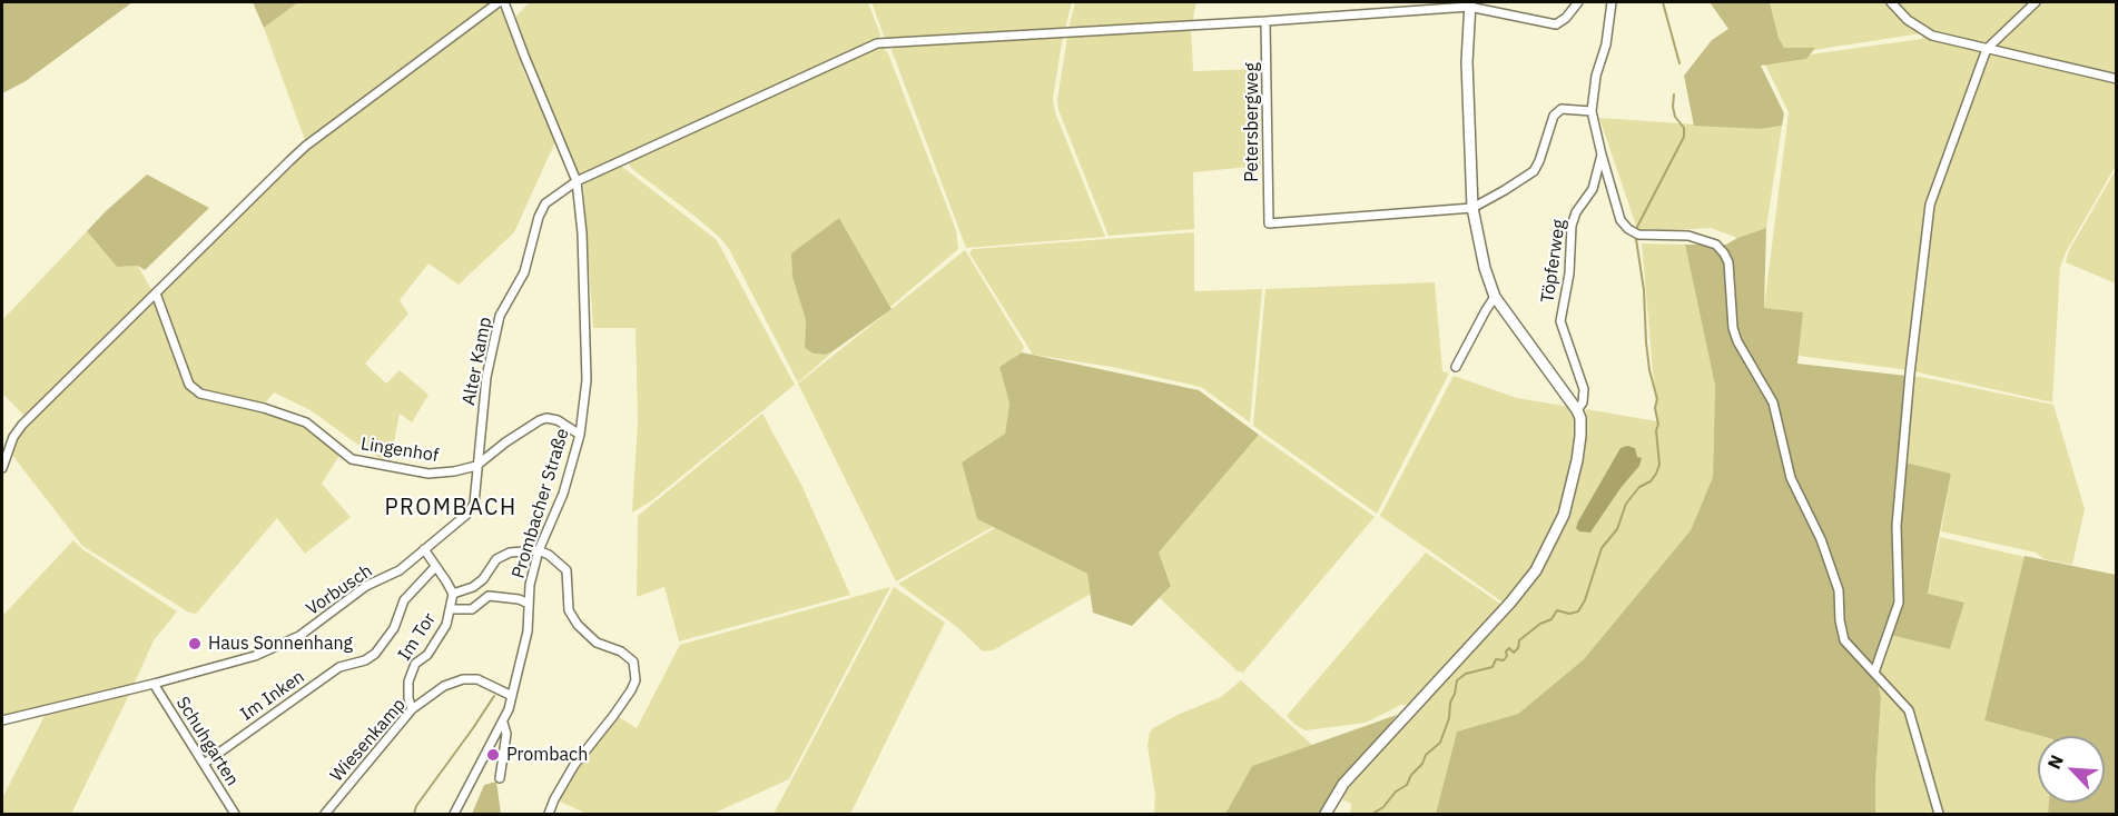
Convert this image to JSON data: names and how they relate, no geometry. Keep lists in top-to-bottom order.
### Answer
{
  "streets": {
    "street": [
      "Petersbergweg",
      "Töpferweg",
      "Alter Kamp",
      "Lingenhof",
      "Prombacher Straße",
      "Vorbusch",
      "Im Tor",
      "Im Inken",
      "Wiesenkamp",
      "Schuhgarten"
    ]
  },
  "crossings": [
    ["Petersbergweg", "Alter Kamp"],
    ["Alter Kamp", "Lingenhof"],
    ["Alter Kamp", "Prombacher Straße"],
    ["Alter Kamp", "Vorbusch"],
    ["Lingenhof", "Prombacher Straße"],
    ["Prombacher Straße", "Wiesenkamp"],
    ["Vorbusch", "Schuhgarten"],
    ["Im Tor", "Wiesenkamp"],
    ["Im Inken", "Schuhgarten"]
  ],
  "districts": ["PROMBACH"],
  "places": ["Haus Sonnenhang", "Prombach"],
  "north": "top left"
}
